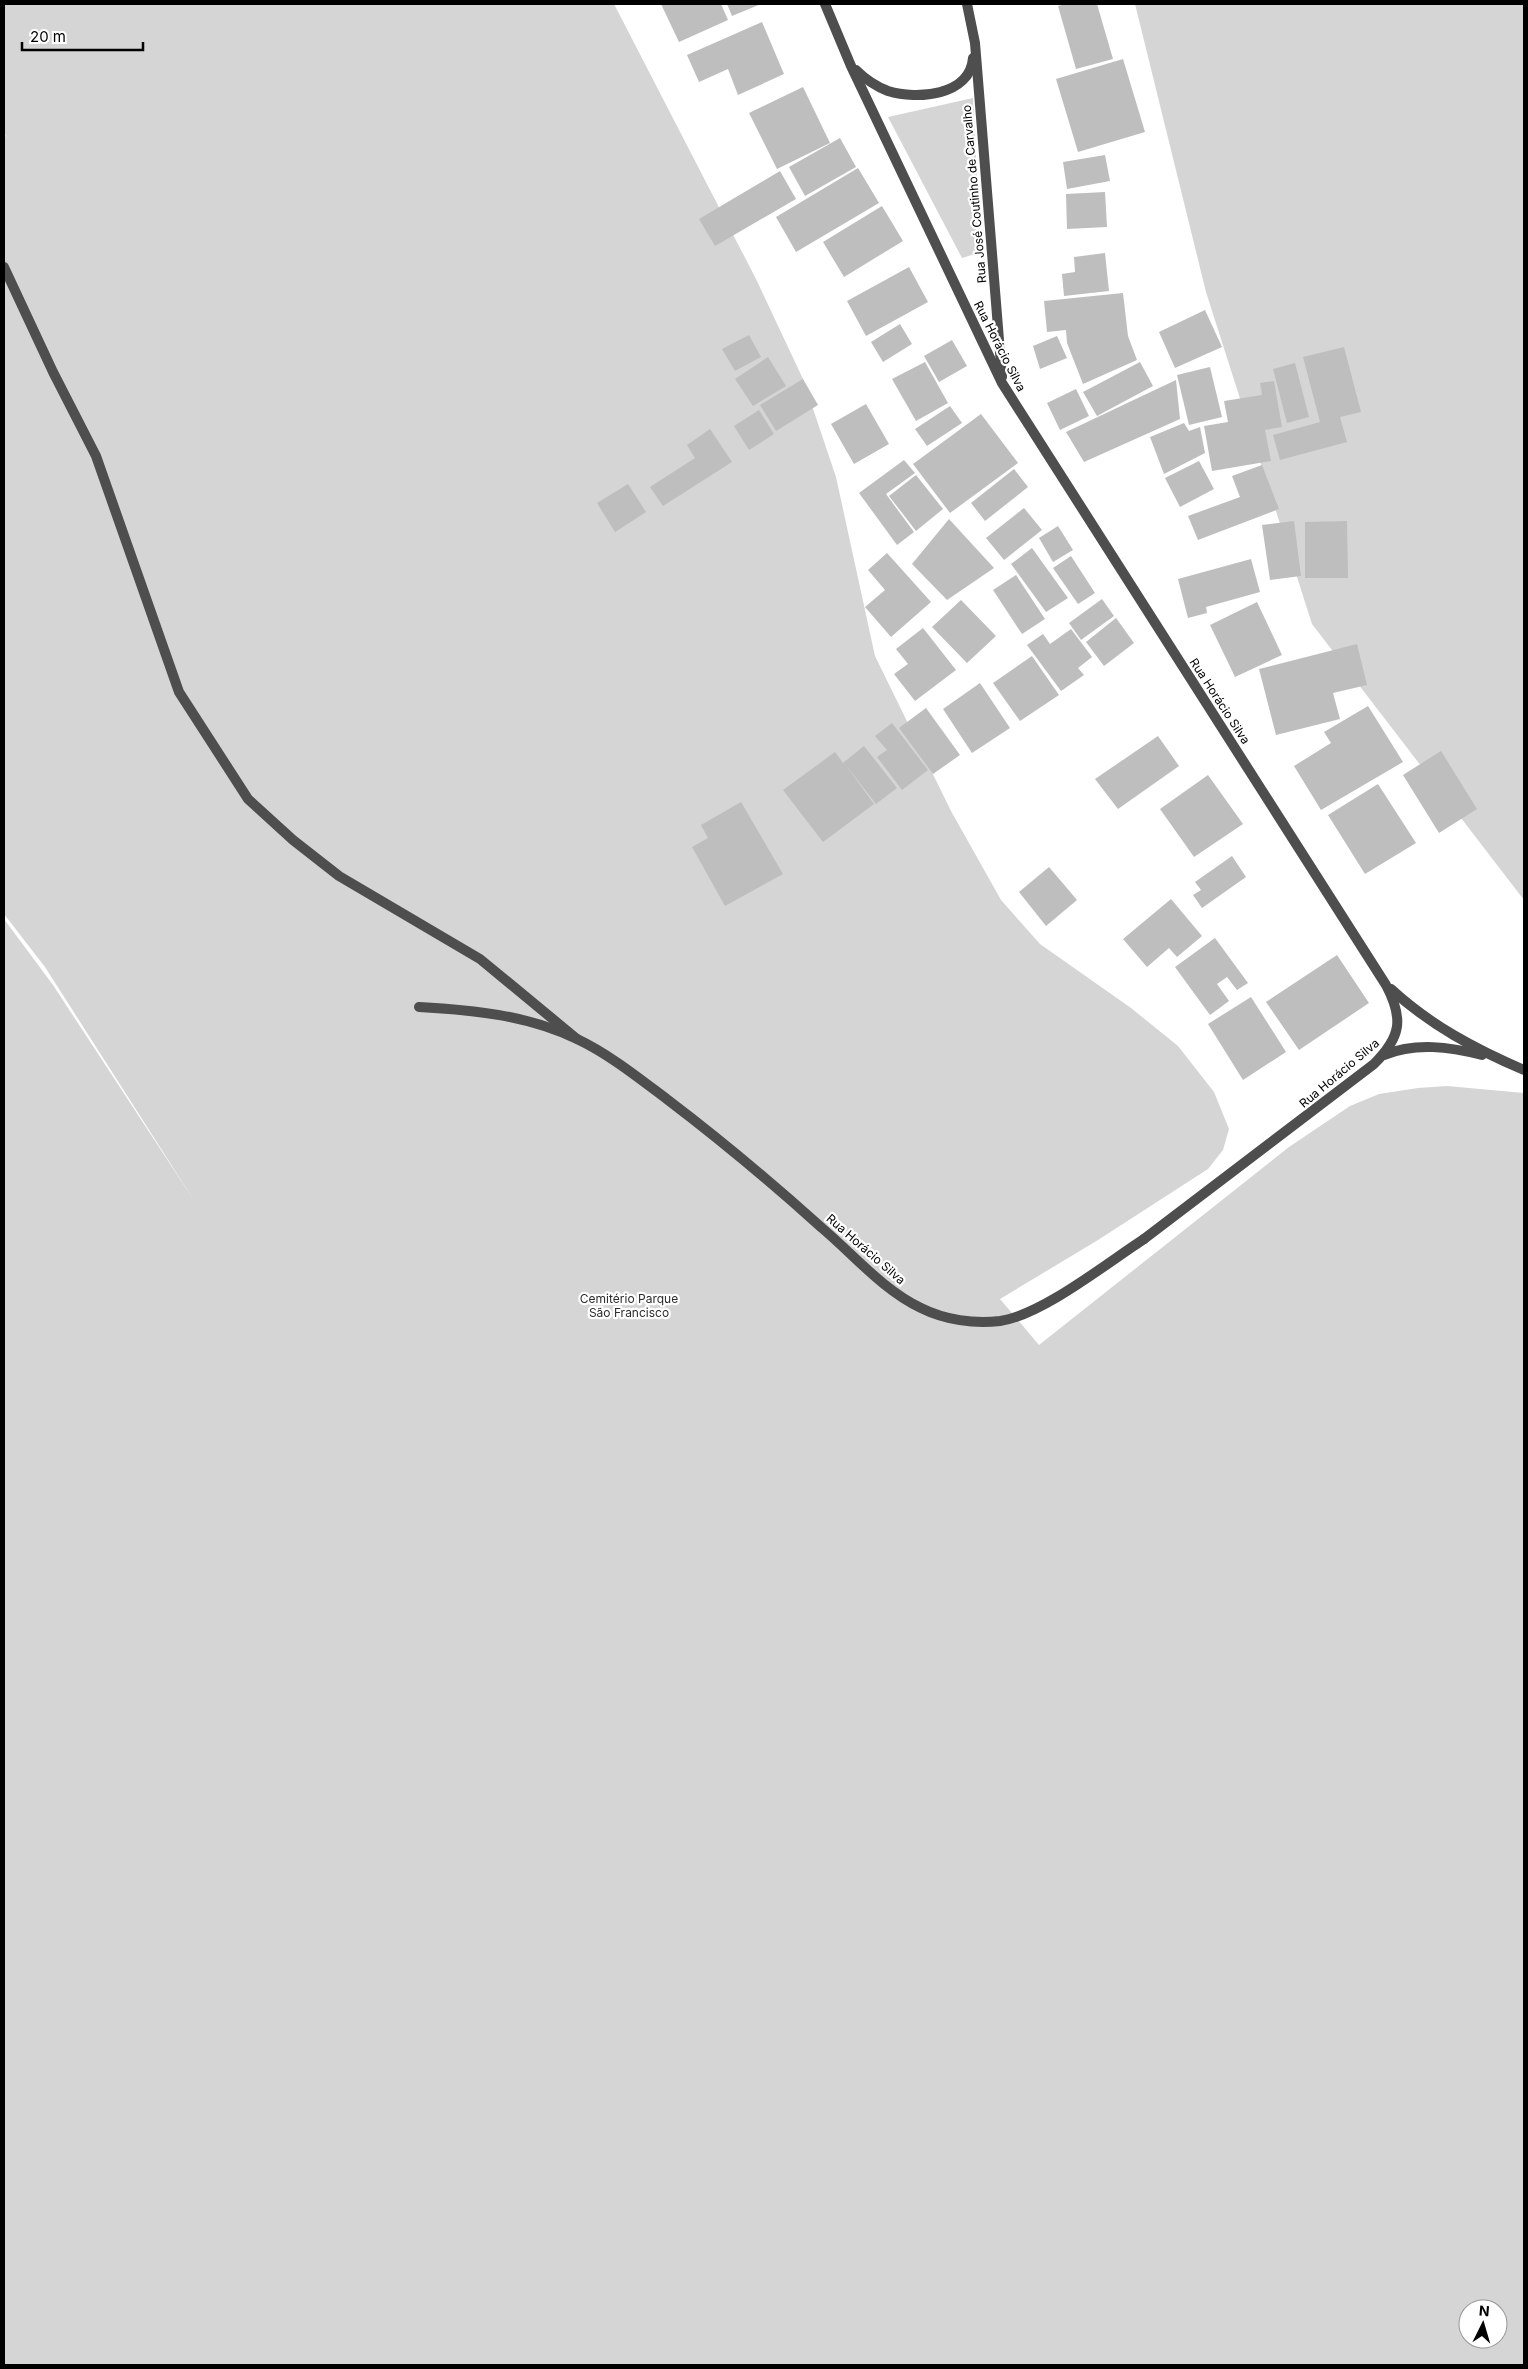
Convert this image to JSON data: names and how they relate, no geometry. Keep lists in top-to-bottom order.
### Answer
{
  "streets": {
    "street": ["Rua José Coutinho de Carvalho", "Rua Horácio Silva"]
  },
  "crossings": [
    ["Rua José Coutinho de Carvalho", "Rua Horácio Silva"]
  ],
  "parks": ["Cemitério Parque São Francisco"],
  "scale_bar": "20 m",
  "north": "top"
}
